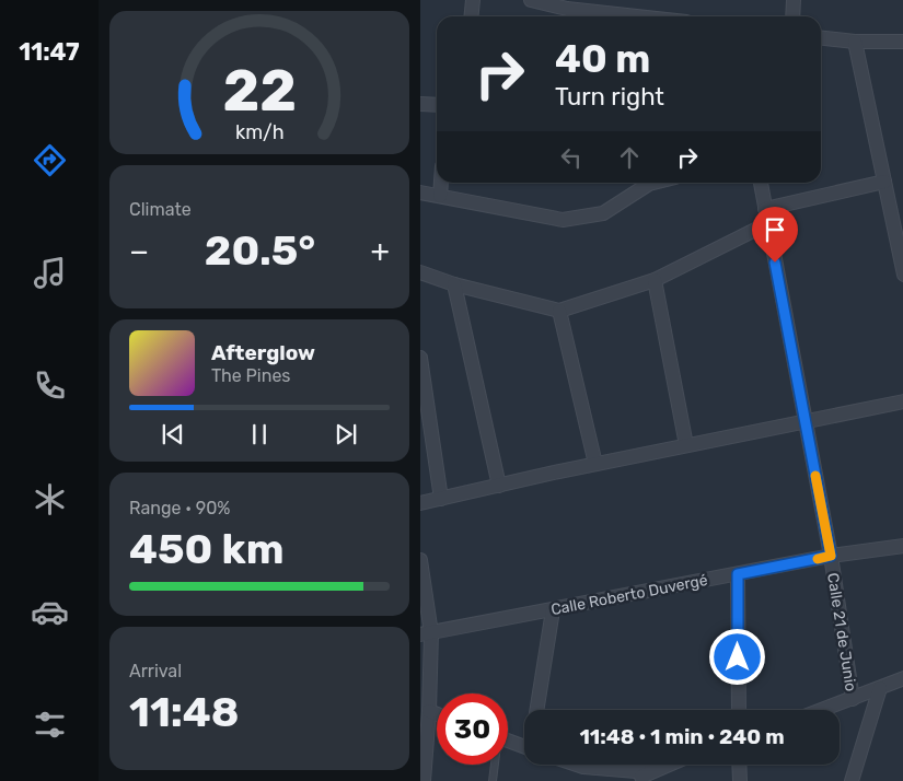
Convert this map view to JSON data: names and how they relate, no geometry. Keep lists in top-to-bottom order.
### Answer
{
  "streets": {
    "street": ["Calle Roberto Duvergé", "Calle 21 de Junio"]
  },
  "crossings": [
    ["Calle Roberto Duvergé", "Calle 21 de Junio"]
  ],
  "page": {
    "tabs": "11:47",
    "turn": ["40 m", "Turn right"],
    "tile": [
      "Climate",
      ["Range · 90%", "450 km"],
      ["Arrival", "11:48"]
    ],
    "heat": ["−", "20.5°", "+"],
    "song": ["Afterglow", "The Pines"],
    "limit": "30",
    "trip": "11:48 · 1 min · 240 m",
    "gauge": ["22", "km/h"]
  }
}
